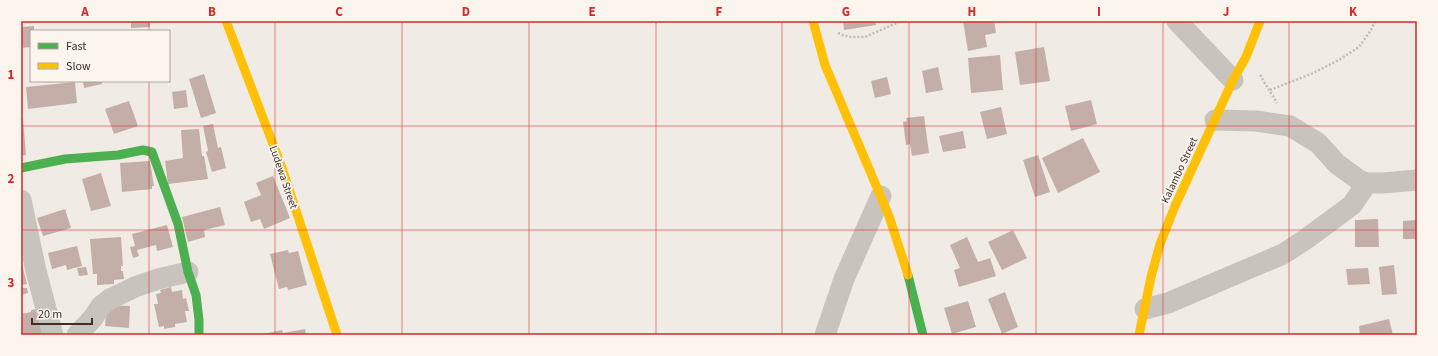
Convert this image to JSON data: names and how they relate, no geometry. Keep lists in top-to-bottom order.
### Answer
{
  "streets": {
    "street": ["Kalambo Street", "Ludewa Street"]
  },
  "legend": ["Fast", "Slow"],
  "scale_bar": "20 m",
  "grid": {
    "columns": [
      "A",
      "B",
      "C",
      "D",
      "E",
      "F",
      "G",
      "H",
      "I",
      "J",
      "K"
    ],
    "rows": ["1", "2", "3"]
  }
}
